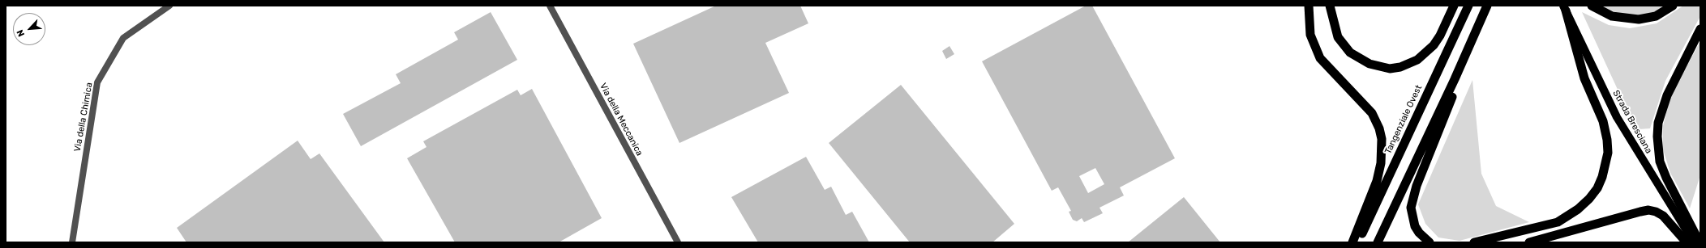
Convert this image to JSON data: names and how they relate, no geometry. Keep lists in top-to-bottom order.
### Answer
{
  "streets": {
    "highway": ["Tangenziale Ovest"],
    "main road": ["Strada Bresciana"],
    "street": ["Via della Chimica", "Via della Meccanica"]
  },
  "north": "bottom left"
}
